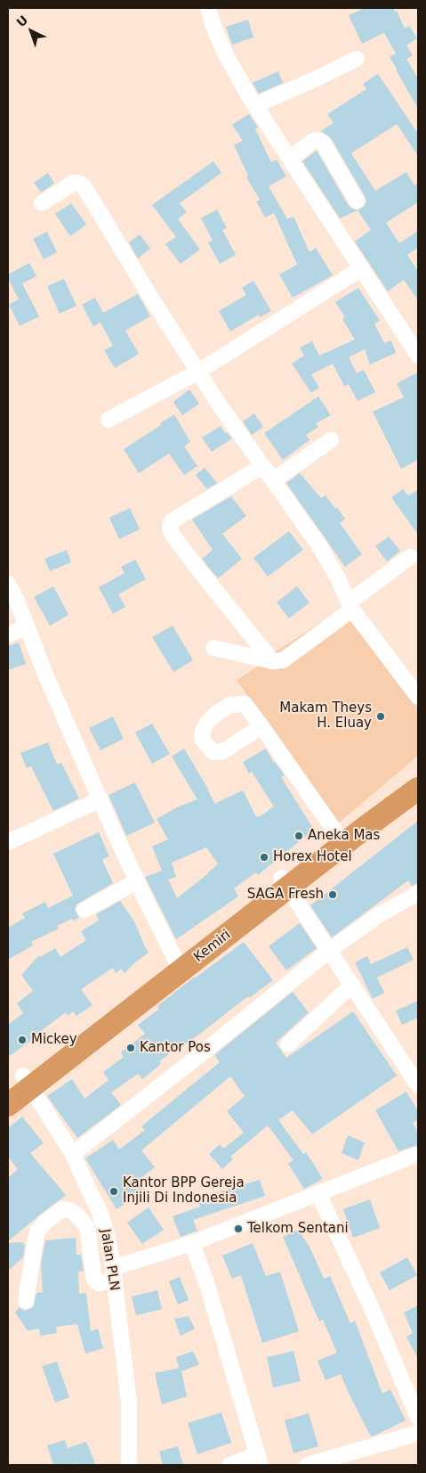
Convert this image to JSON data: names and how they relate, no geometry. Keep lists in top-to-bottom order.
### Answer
{
  "streets": {
    "highway": ["Kemiri"],
    "street": ["Jalan PLN"]
  },
  "crossings": [
    ["Kemiri", "Jalan PLN"]
  ],
  "places": [
    "Makam Theys H. Eluay",
    "Aneka Mas",
    "Horex Hotel",
    "SAGA Fresh",
    "Mickey",
    "Kantor Pos",
    "Kantor BPP Gereja Injili Di Indonesia",
    "Telkom Sentani"
  ],
  "north": "top left"
}
